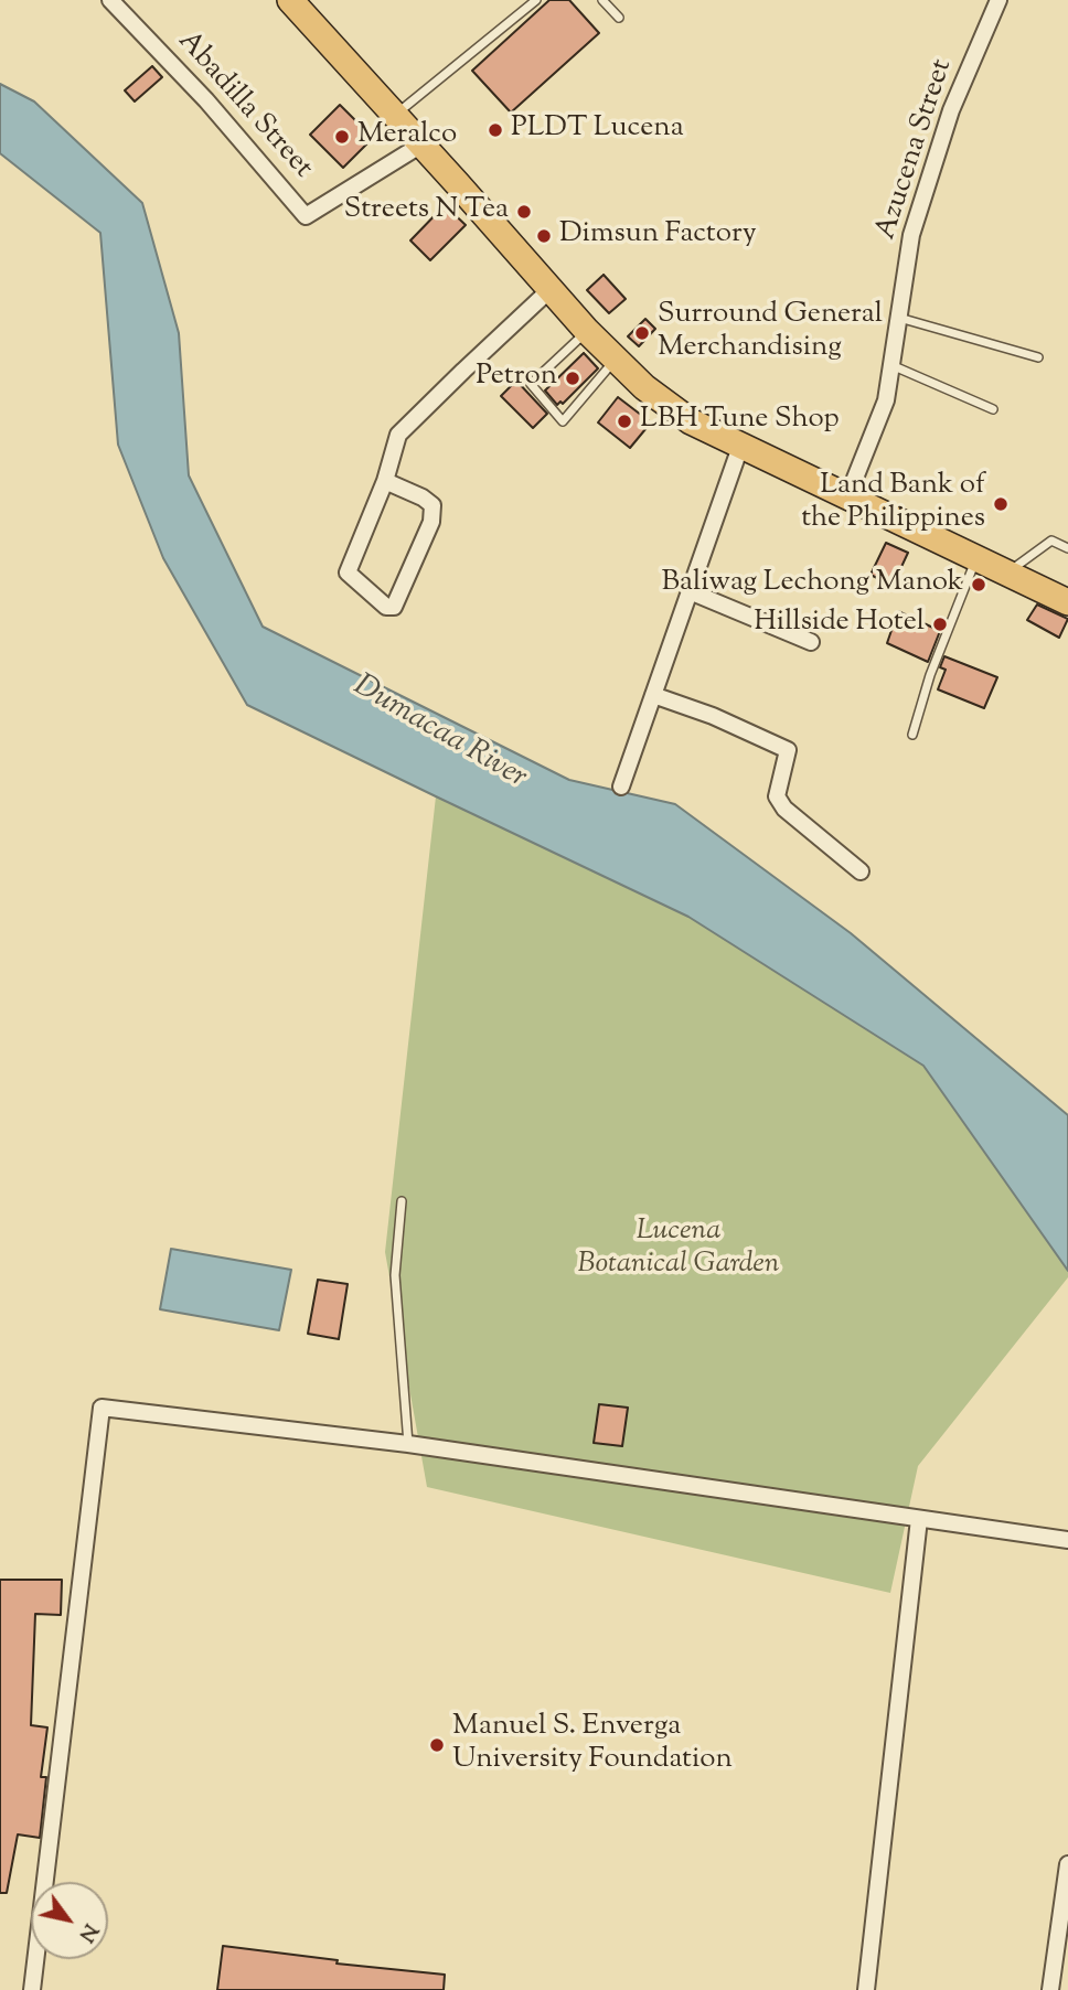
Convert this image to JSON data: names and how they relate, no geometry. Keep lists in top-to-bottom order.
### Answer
{
  "streets": {
    "street": ["Abadilla Street", "Azucena Street"]
  },
  "water": ["Dumacaa River"],
  "parks": ["Lucena Botanical Garden"],
  "places": [
    "PLDT Lucena",
    "Meralco",
    "Streets N Tea",
    "Dimsun Factory",
    "Surround General Merchandising",
    "Petron",
    "LBH Tune Shop",
    "Land Bank of the Philippines",
    "Baliwag Lechong Manok",
    "Hillside Hotel",
    "Manuel S. Enverga University Foundation"
  ],
  "north": "bottom right"
}
